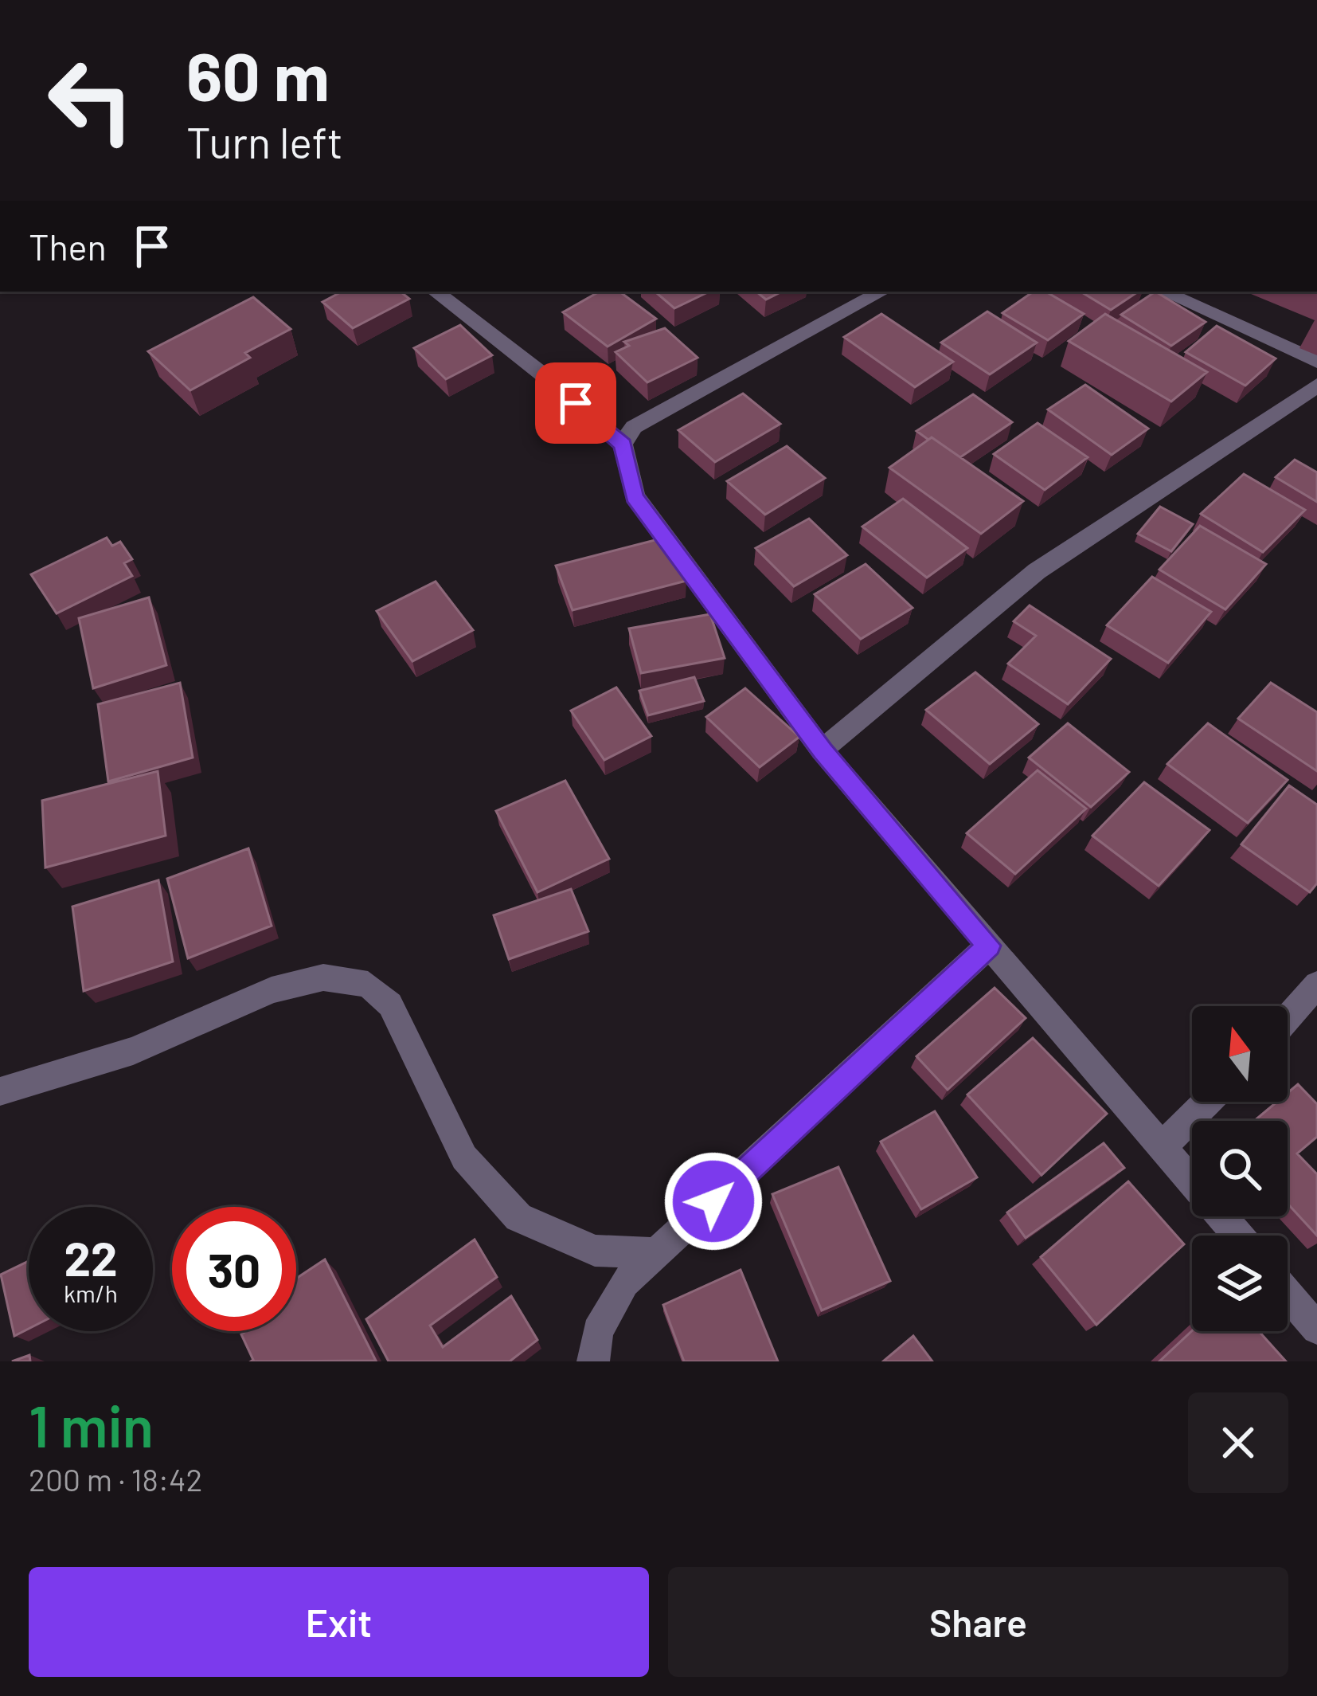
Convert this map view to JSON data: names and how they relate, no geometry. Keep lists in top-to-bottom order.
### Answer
{
  "north": "top",
  "page": {
    "turn": ["60 m", "Turn left"],
    "then": "Then",
    "speed": "22 km/h",
    "limit": "30",
    "heading": ["1 min", "200 m · 18:42"],
    "buttons": ["Exit", "Share"]
  }
}
